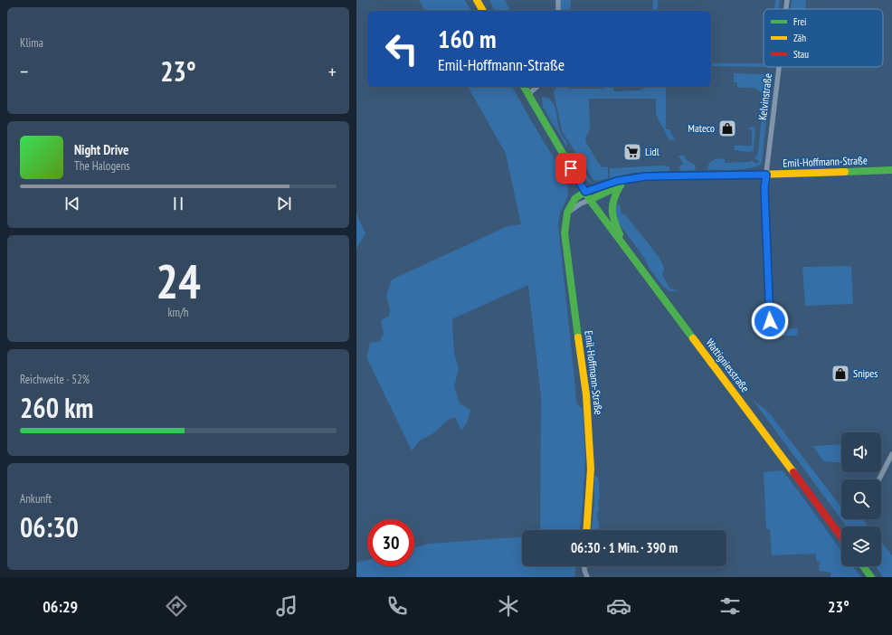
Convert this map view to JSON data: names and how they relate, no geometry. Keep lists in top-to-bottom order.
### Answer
{
  "streets": {
    "street": ["Kelvinstraße", "Emil-Hoffmann-Straße", "Wattigniesstraße"]
  },
  "crossings": [
    ["Kelvinstraße", "Emil-Hoffmann-Straße"],
    ["Emil-Hoffmann-Straße", "Wattigniesstraße"]
  ],
  "places": {
    "shop": ["Mateco", "Snipes"],
    "supermarket": ["Lidl"]
  },
  "legend": ["Frei", "Zäh", "Stau"],
  "page": {
    "tile": [
      "Klima",
      ["24", "km/h"],
      ["Reichweite · 52%", "260 km"],
      ["Ankunft", "06:30"]
    ],
    "turn": ["160 m", "Emil-Hoffmann-Straße"],
    "heat": ["−", "23°", "+"],
    "song": ["Night Drive", "The Halogens"],
    "limit": "30",
    "trip": "06:30 · 1 Min. · 390 m",
    "tabs": ["06:29", "23°"]
  }
}
